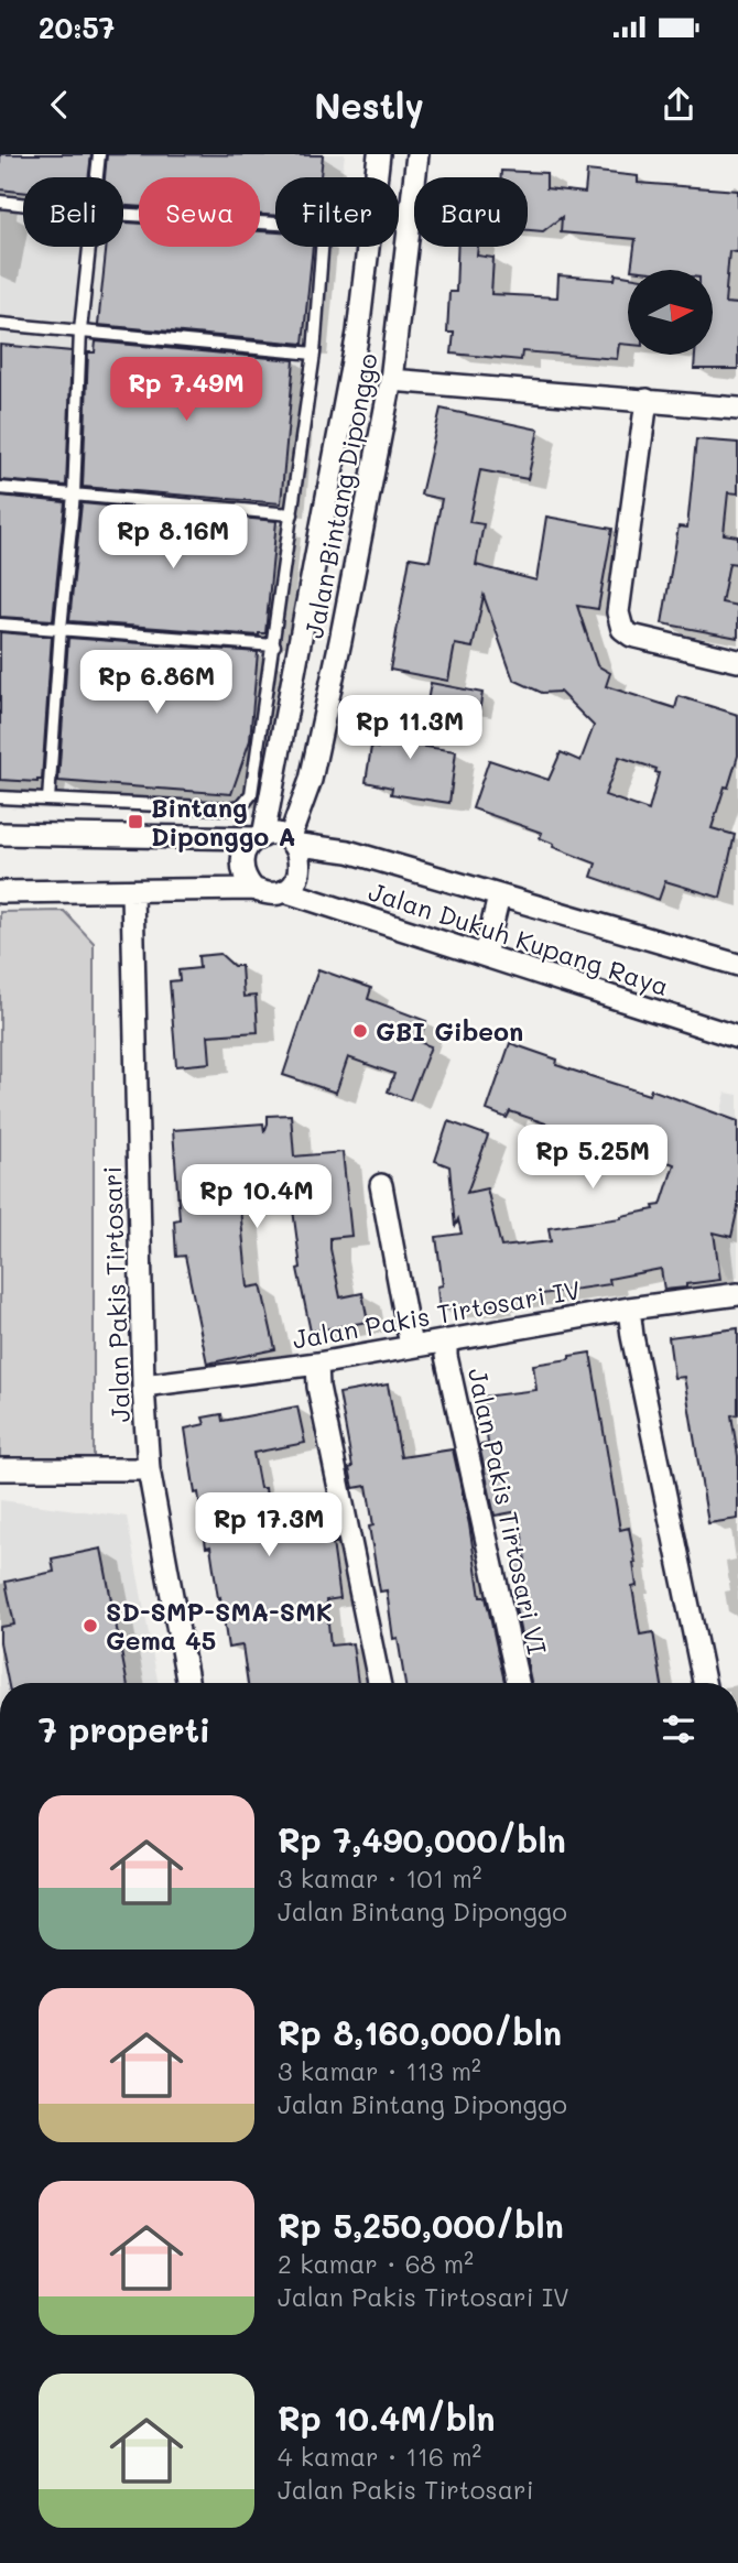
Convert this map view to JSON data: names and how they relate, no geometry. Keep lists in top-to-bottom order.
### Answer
{
  "streets": {
    "street": [
      "Jalan Bintang Diponggo",
      "Jalan Dukuh Kupang Raya",
      "Jalan Pakis Tirtosari",
      "Jalan Pakis Tirtosari IV",
      "Jalan Pakis Tirtosari VI"
    ]
  },
  "crossings": [
    ["Jalan Bintang Diponggo", "Jalan Dukuh Kupang Raya"],
    ["Jalan Pakis Tirtosari", "Jalan Pakis Tirtosari IV"],
    ["Jalan Pakis Tirtosari IV", "Jalan Pakis Tirtosari VI"]
  ],
  "places": {
    "transit": ["Bintang Diponggo A"],
    "other": ["GBI Gibeon", "SD-SMP-SMA-SMK Gema 45"]
  },
  "north": "right",
  "page": {
    "status": "20:57",
    "header": "Nestly",
    "chip": [
      "Beli",
      "Sewa",
      "Filter",
      "Baru"
    ],
    "price": [
      "Rp 7.49M",
      "Rp 8.16M",
      "Rp 6.86M",
      "Rp 11.3M",
      "Rp 5.25M",
      "Rp 10.4M",
      "Rp 17.3M"
    ],
    "heading": "7 properti",
    "list": [
      {
        "name": "Rp 7,490,000/bln",
        "note": "3 kamar · 101 m² · Jalan Bintang Diponggo"
      },
      {
        "name": "Rp 8,160,000/bln",
        "note": "3 kamar · 113 m² · Jalan Bintang Diponggo"
      },
      {
        "name": "Rp 5,250,000/bln",
        "note": "2 kamar · 68 m² · Jalan Pakis Tirtosari IV"
      },
      {
        "name": "Rp 10.4M/bln",
        "note": "4 kamar · 116 m² · Jalan Pakis Tirtosari"
      }
    ]
  }
}
